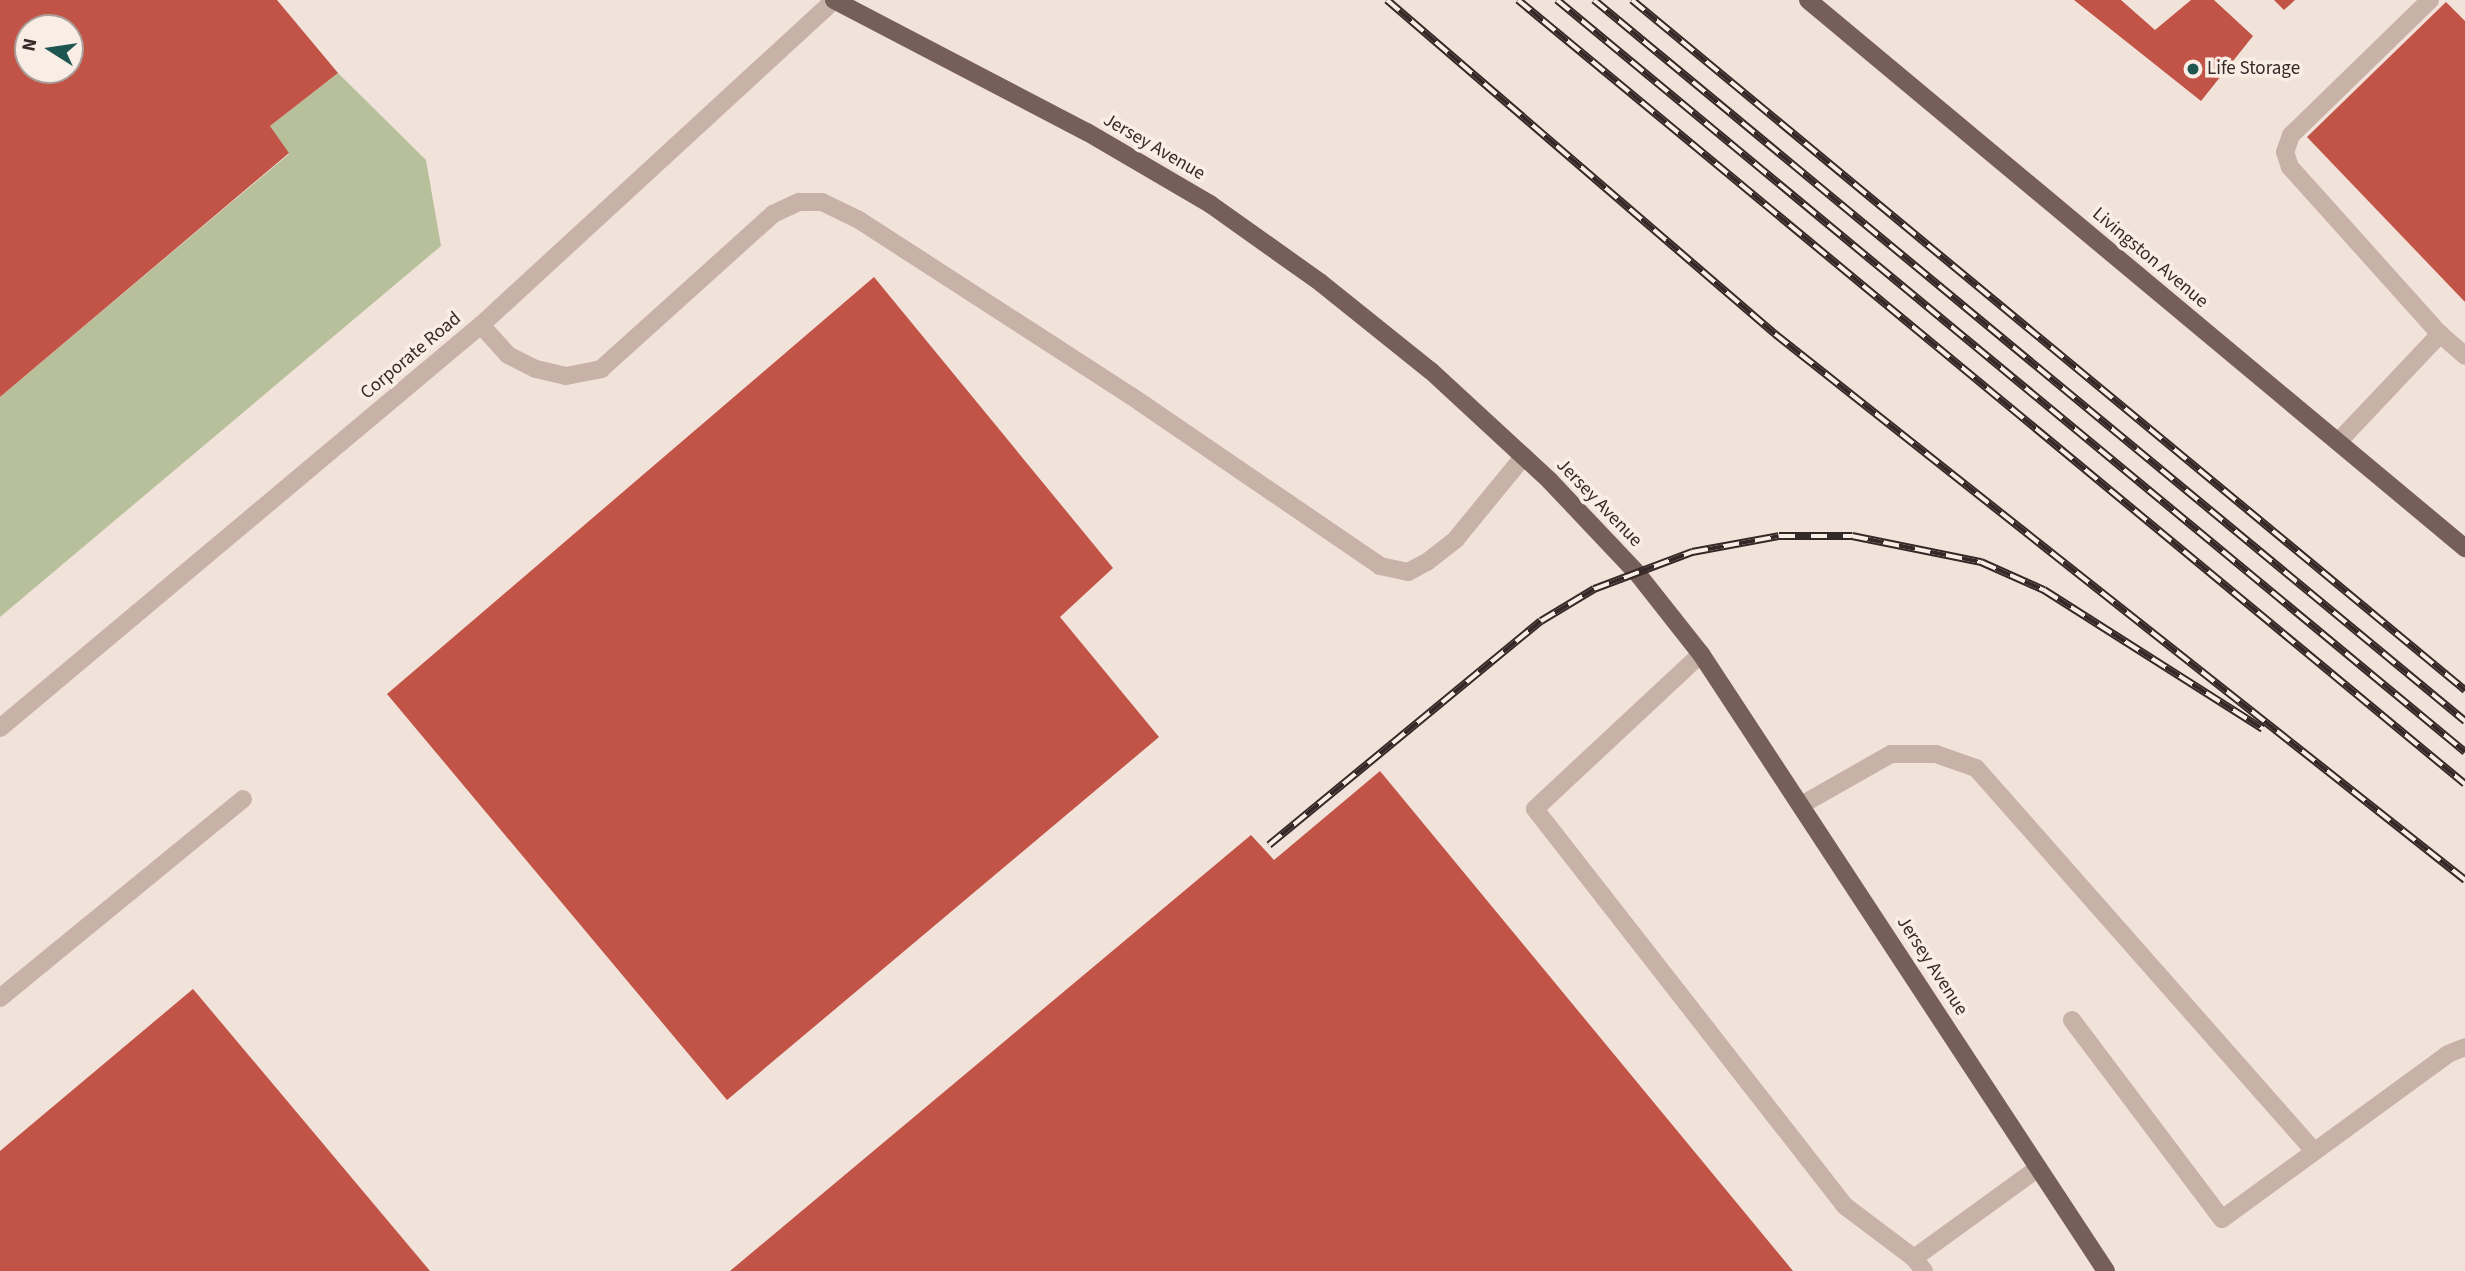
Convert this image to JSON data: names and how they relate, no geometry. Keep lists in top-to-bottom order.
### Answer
{
  "streets": {
    "main road": ["Jersey Avenue", "Livingston Avenue"],
    "street": ["Corporate Road"]
  },
  "crossings": [
    ["Jersey Avenue", "Corporate Road"]
  ],
  "places": ["Life Storage"],
  "north": "left"
}
